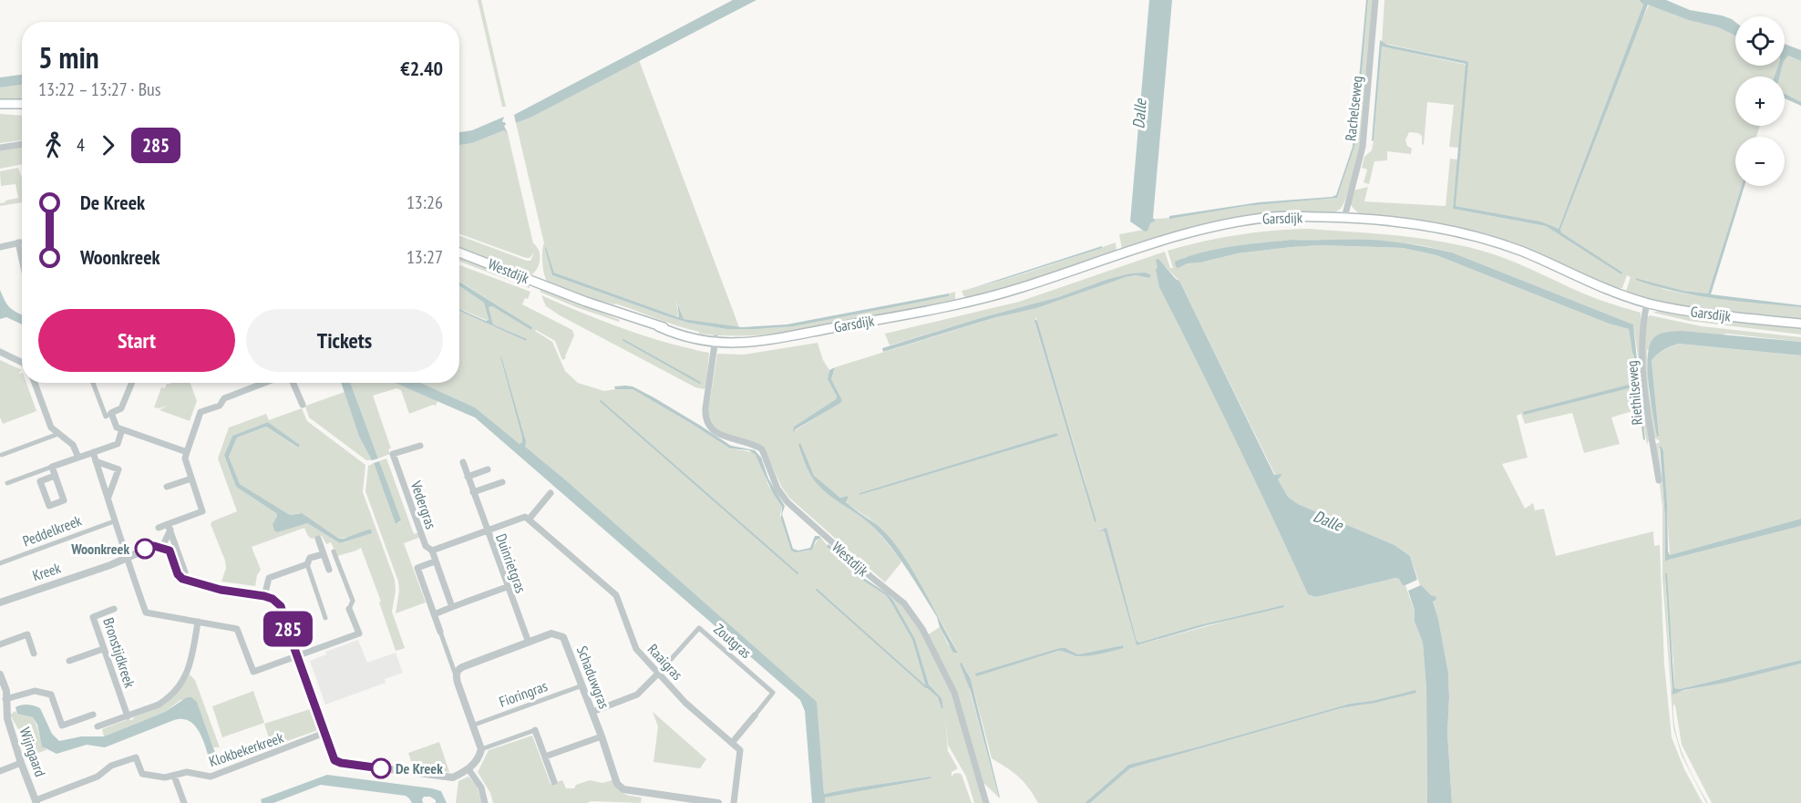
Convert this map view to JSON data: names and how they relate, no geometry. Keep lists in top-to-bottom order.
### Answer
{
  "streets": {
    "main road": ["Garsdijk", "Westdijk"],
    "street": [
      "Rachelseweg",
      "Riethilseweg",
      "Vedergras",
      "Peddelkreek",
      "Duinrietgras",
      "Kreek",
      "Zoutgras",
      "Bronstijdkreek",
      "Raaigras",
      "Schaduwgras",
      "Fioringras",
      "Klokbekerkreek",
      "Wijngaard"
    ]
  },
  "crossings": [
    ["Rachelseweg", "Garsdijk"],
    ["Garsdijk", "Westdijk"],
    ["Garsdijk", "Riethilseweg"],
    ["Duinrietgras", "Schaduwgras"],
    ["Zoutgras", "Raaigras"],
    ["Schaduwgras", "Fioringras"],
    ["Klokbekerkreek", "Wijngaard"]
  ],
  "water": ["Dalle"],
  "places": ["Woonkreek", "De Kreek"],
  "lines": ["bus line 285"],
  "page": {
    "on_map": "285",
    "map_buttons": ["+", "−"],
    "heading": ["5 min", "13:22 – 13:27 · Bus", "€2.40"],
    "legs": ["4", "285"],
    "list": [
      {
        "name": "De Kreek",
        "value": "13:26"
      },
      {
        "name": "Woonkreek",
        "value": "13:27"
      }
    ],
    "buttons": ["Start", "Tickets"]
  }
}
